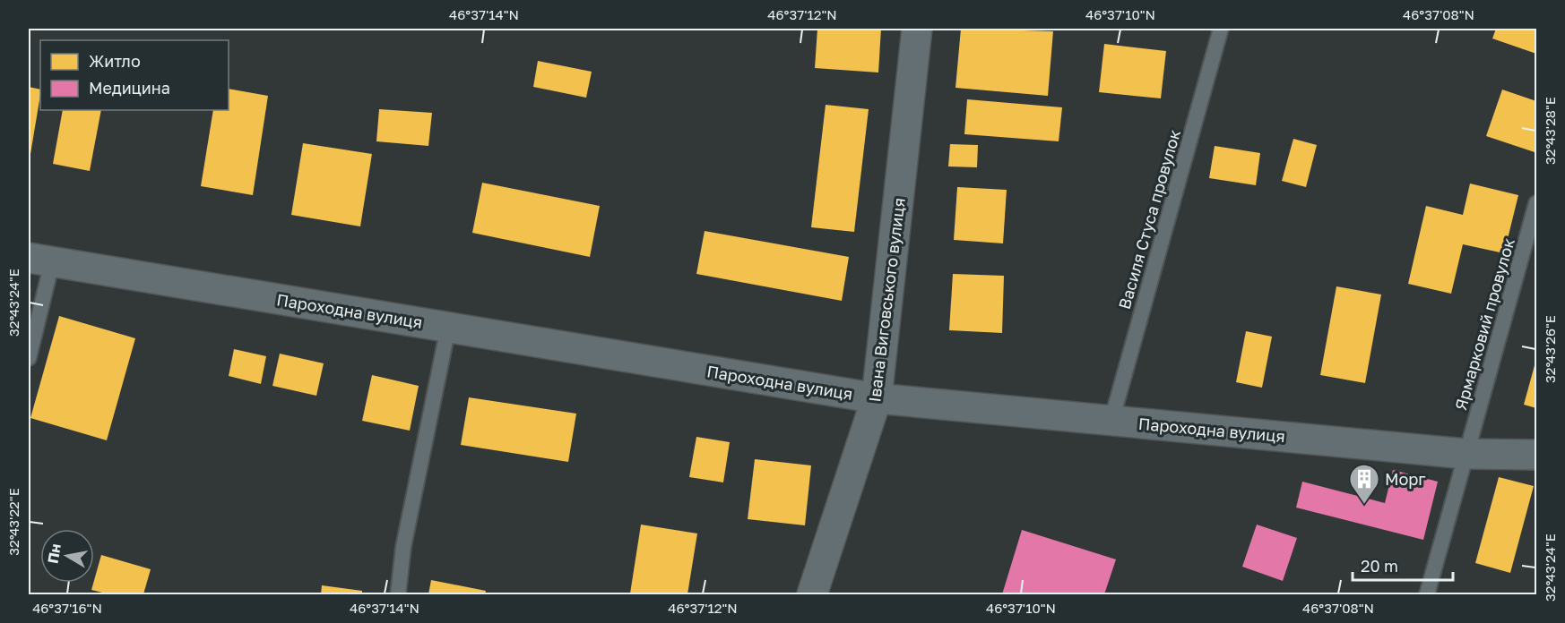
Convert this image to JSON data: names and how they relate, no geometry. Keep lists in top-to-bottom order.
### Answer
{
  "streets": {
    "street": ["Івана Виговського вулиця", "Пароходна вулиця"],
    "lane": ["Василя Стуса провулок", "Ярмарковий провулок"]
  },
  "crossings": [
    ["Василя Стуса провулок", "Пароходна вулиця"],
    ["Івана Виговського вулиця", "Пароходна вулиця"],
    ["Пароходна вулиця", "Ярмарковий провулок"]
  ],
  "places": {
    "building": ["Морг"]
  },
  "legend": ["Житло", "Медицина"],
  "scale_bar": "20 m",
  "north": "left",
  "coordinates": [
    "46°37'14\"N",
    "46°37'12\"N",
    "46°37'10\"N",
    "46°37'08\"N",
    "32°43'28\"E",
    "32°43'24\"E",
    "32°43'26\"E",
    "32°43'22\"E",
    "46°37'16\"N"
  ]
}
